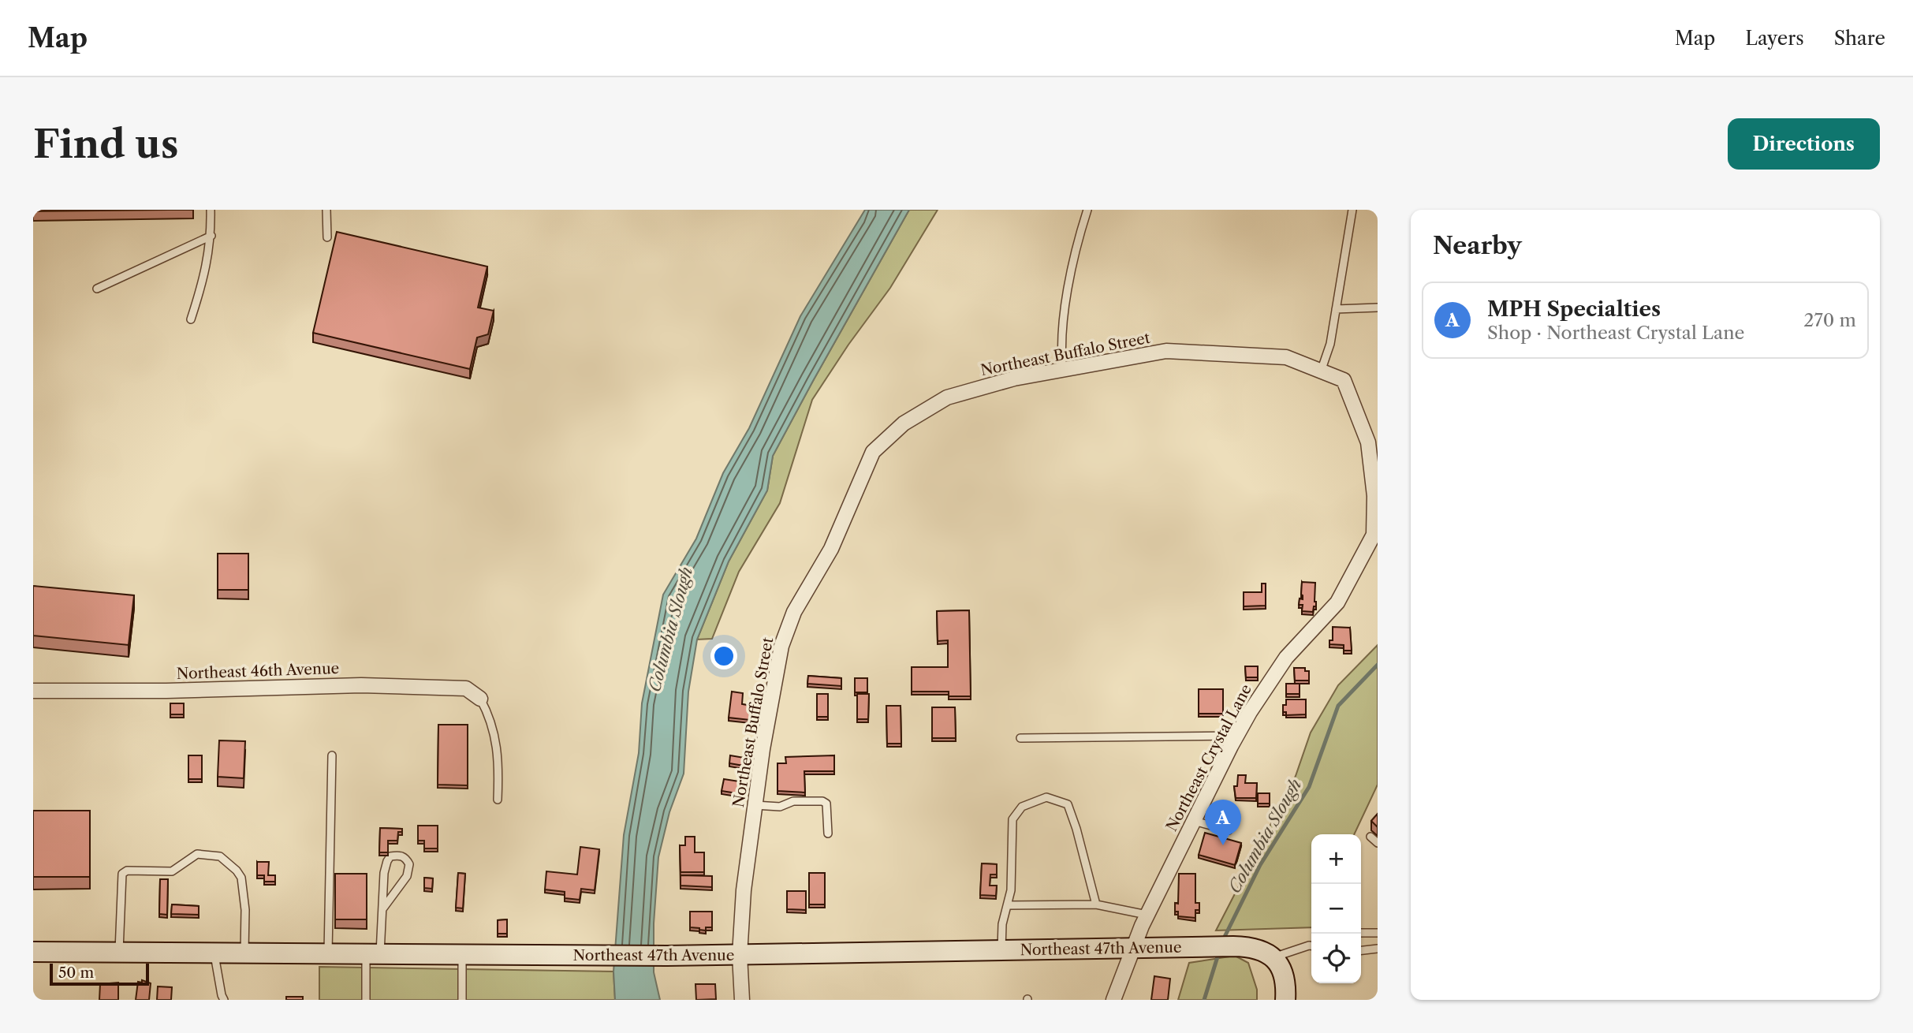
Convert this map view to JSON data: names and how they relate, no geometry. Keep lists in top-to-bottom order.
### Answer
{
  "streets": {
    "street": [
      "Northeast Buffalo Street",
      "Northeast 46th Avenue",
      "Northeast Crystal Lane",
      "Northeast 47th Avenue"
    ]
  },
  "crossings": [
    ["Northeast Buffalo Street", "Northeast Crystal Lane"],
    ["Northeast Buffalo Street", "Northeast 47th Avenue"],
    ["Northeast Crystal Lane", "Northeast 47th Avenue"]
  ],
  "water": ["Columbia Slough"],
  "scale_bar": "50 m",
  "page": {
    "header": "Map",
    "nav": ["Map", "Layers", "Share"],
    "buttons": "Directions",
    "title": "Find us",
    "heading": "Nearby",
    "list": [
      {
        "mark": "A",
        "name": "MPH Specialties",
        "note": "Shop · Northeast Crystal Lane",
        "value": "270 m"
      }
    ],
    "pins": "A",
    "map_buttons": ["+", "−"],
    "scale": "50 m"
  }
}
